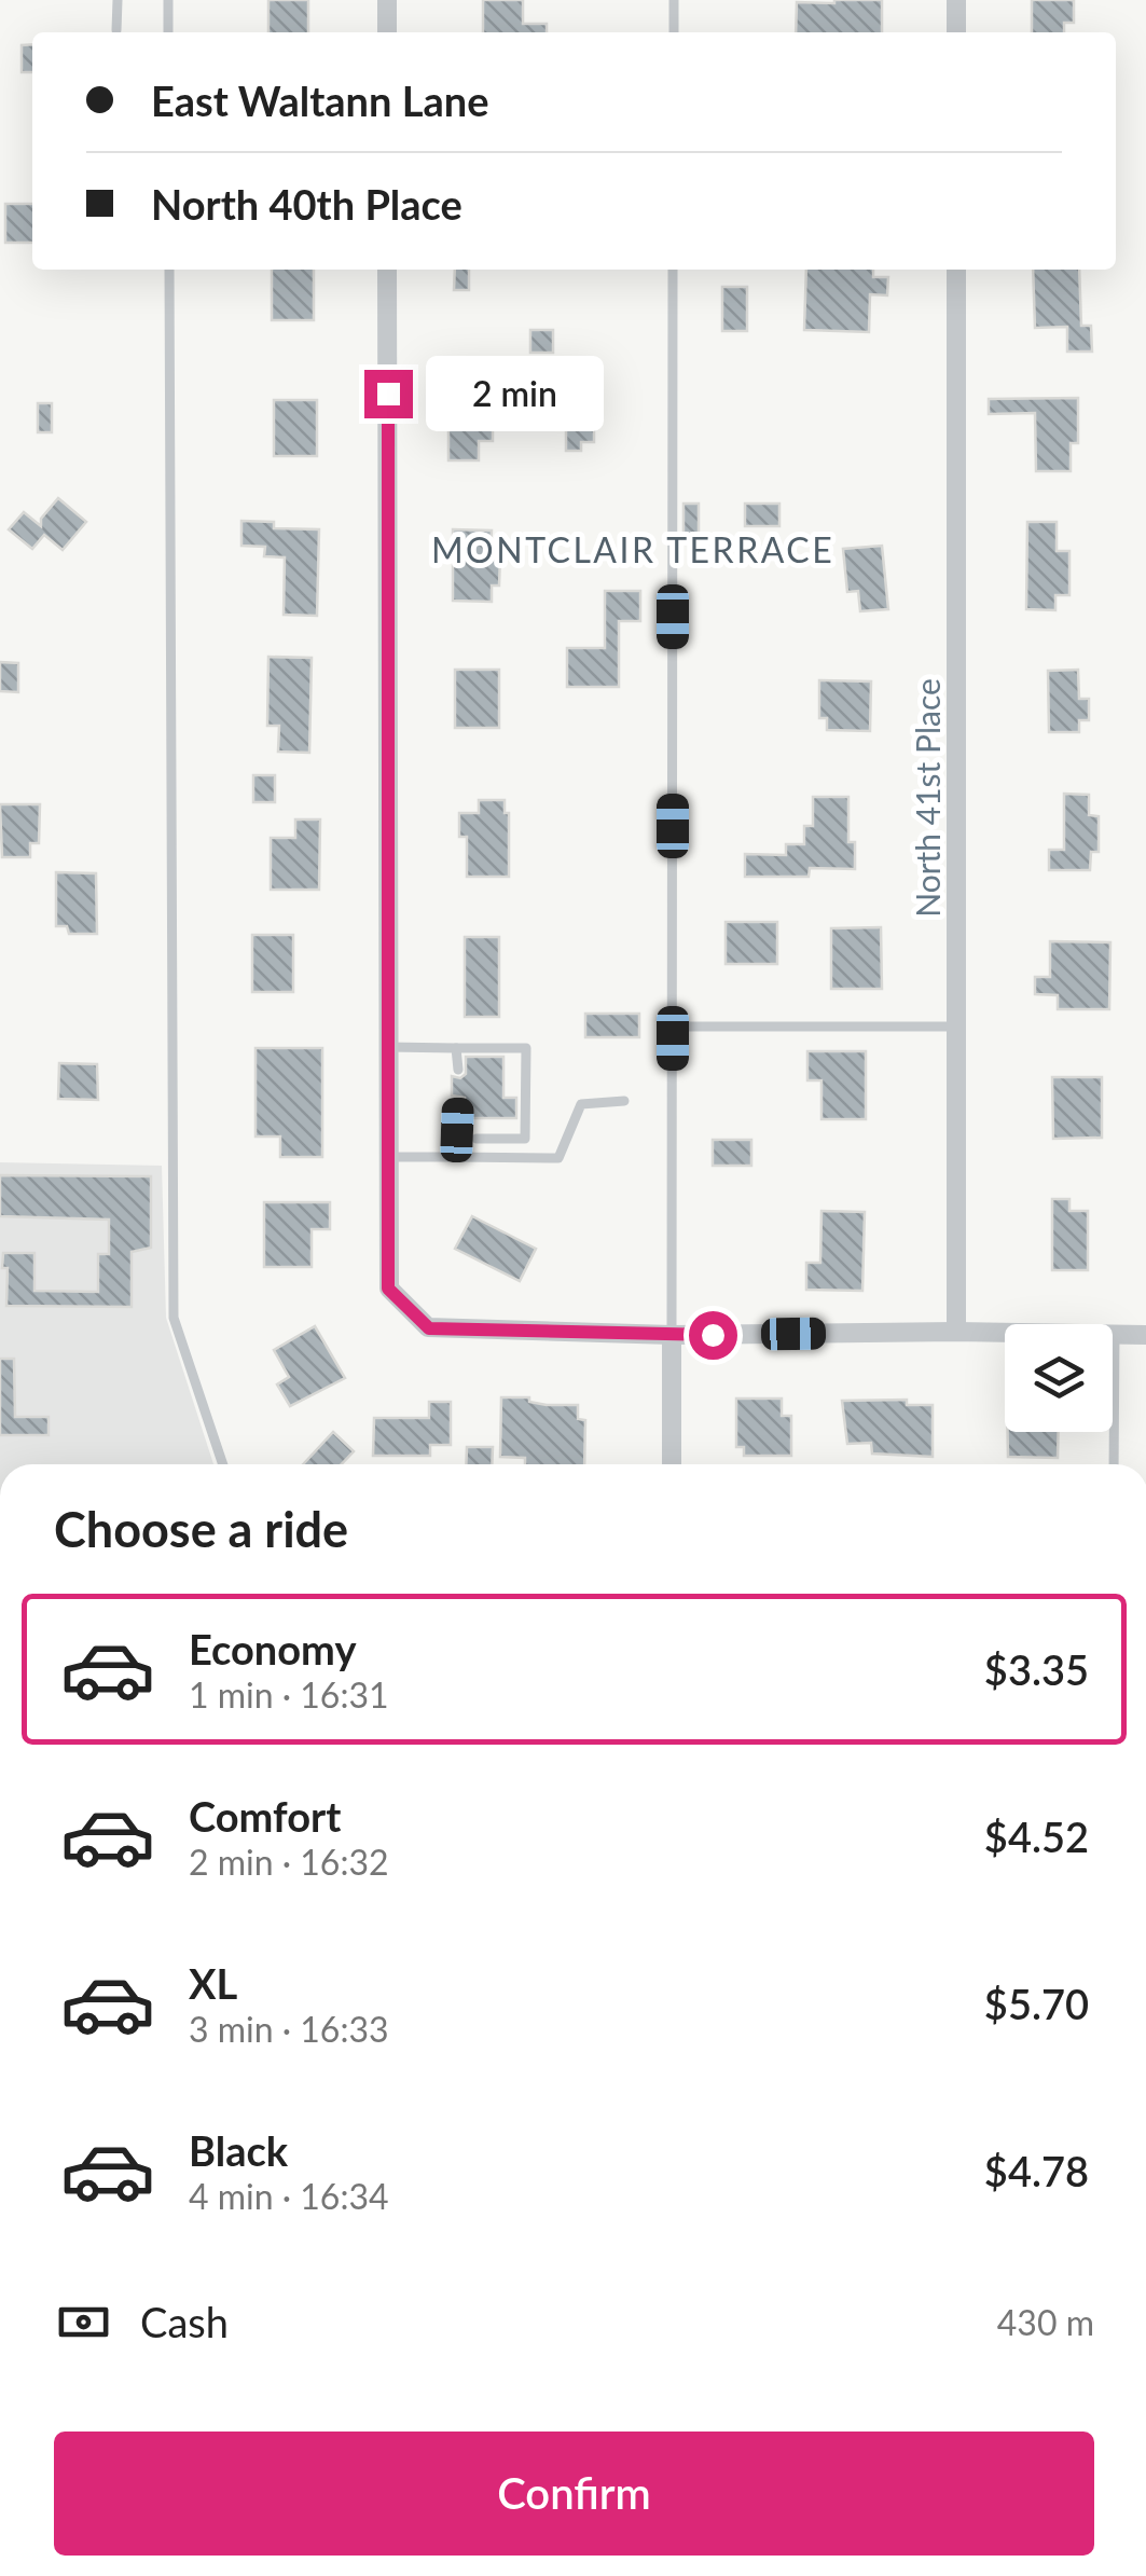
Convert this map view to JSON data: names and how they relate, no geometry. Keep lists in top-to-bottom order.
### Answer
{
  "streets": {
    "street": ["North 41st Place"]
  },
  "districts": ["MONTCLAIR TERRACE"],
  "page": {
    "banner": ["East Waltann Lane", "North 40th Place"],
    "bubble": "2 min",
    "heading": "Choose a ride",
    "list": [
      {
        "name": "Economy",
        "note": "1 min · 16:31",
        "value": "$3.35"
      },
      {
        "name": "Comfort",
        "note": "2 min · 16:32",
        "value": "$4.52"
      },
      {
        "name": "XL",
        "note": "3 min · 16:33",
        "value": "$5.70"
      },
      {
        "name": "Black",
        "note": "4 min · 16:34",
        "value": "$4.78"
      }
    ],
    "pay": ["Cash", "430 m"],
    "buttons": "Confirm"
  }
}
